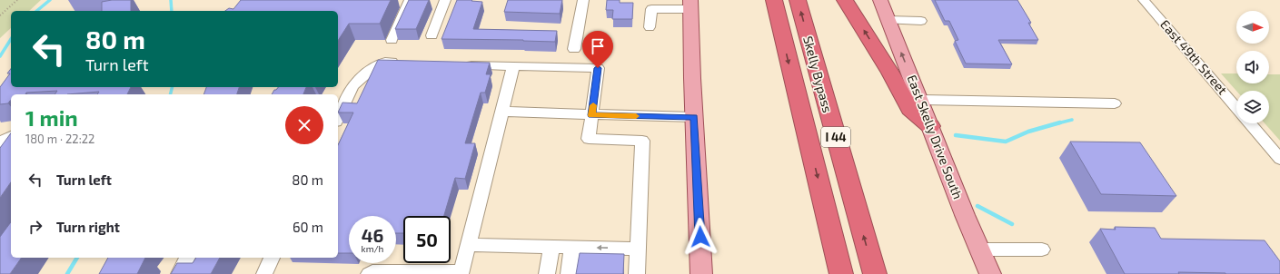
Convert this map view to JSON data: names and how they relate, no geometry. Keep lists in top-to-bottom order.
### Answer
{
  "streets": {
    "highway": ["Skelly Bypass", "I 44"],
    "main road": ["East Skelly Drive South"],
    "street": ["East 49th Street"]
  },
  "north": "right",
  "page": {
    "turn": ["80 m", "Turn left"],
    "heading": ["1 min", "180 m · 22:22"],
    "list": [
      {
        "name": "Turn left",
        "value": "80 m"
      },
      {
        "name": "Turn right",
        "value": "60 m"
      }
    ],
    "speed": "46 km/h",
    "limit": "50"
  }
}
